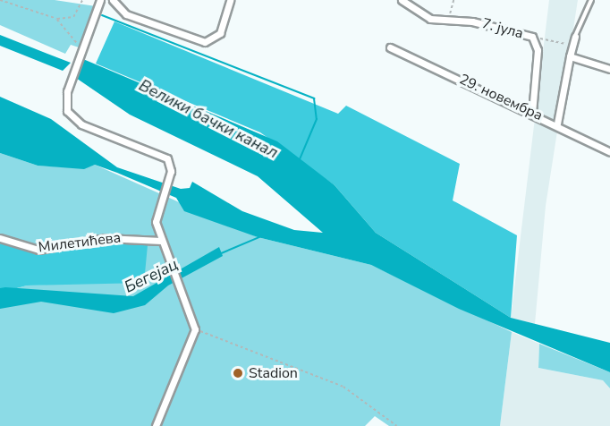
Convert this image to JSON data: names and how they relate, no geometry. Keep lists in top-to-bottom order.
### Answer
{
  "streets": {
    "street": ["7. јула", "29. новембра", "Милетићева"]
  },
  "crossings": [
    ["7. јула", "29. новембра"]
  ],
  "water": ["Велики бачки канал", "Бегејац"],
  "places": ["Stadion"]
}
